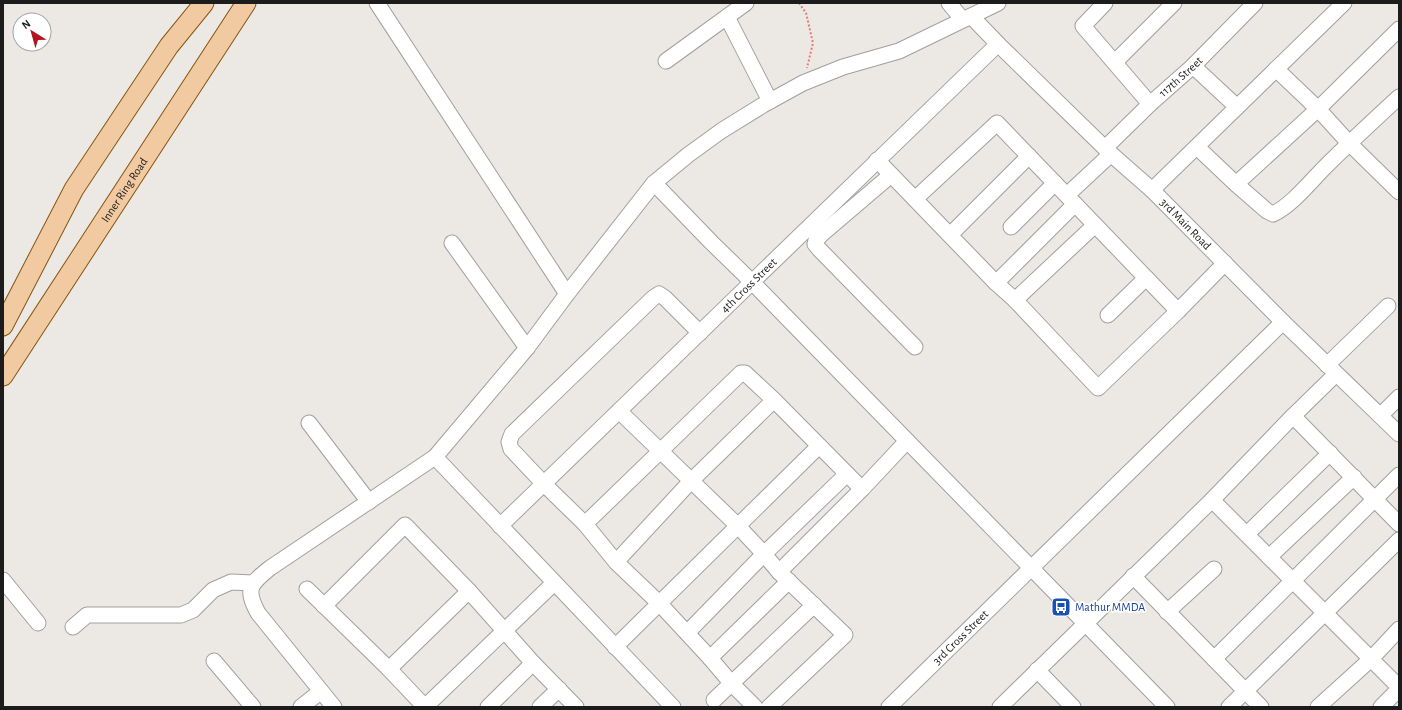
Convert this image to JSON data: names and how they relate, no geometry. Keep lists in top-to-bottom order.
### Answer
{
  "streets": {
    "main road": ["Inner Ring Road"],
    "street": [
      "117th Street",
      "3rd Main Road",
      "4th Cross Street",
      "3rd Cross Street"
    ]
  },
  "crossings": [
    ["117th Street", "3rd Main Road"],
    ["3rd Main Road", "4th Cross Street"],
    ["3rd Main Road", "3rd Cross Street"]
  ],
  "places": {
    "bus stop": ["Mathur MMDA"]
  },
  "north": "top left"
}
